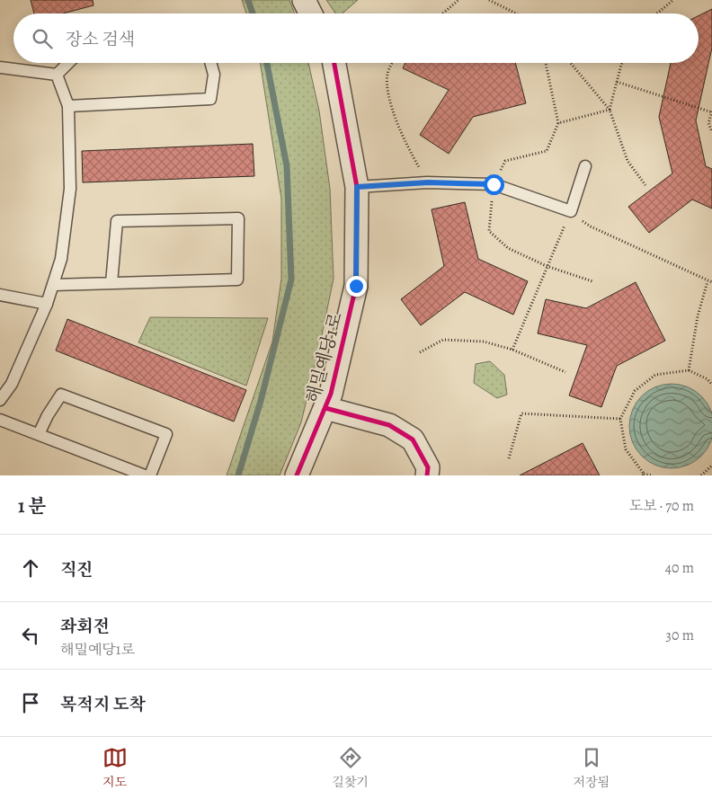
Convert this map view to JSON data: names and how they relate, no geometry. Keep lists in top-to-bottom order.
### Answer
{
  "streets": {
    "street": ["해밀예당1로"]
  },
  "page": {
    "search": "장소 검색",
    "heading": ["1 분", "도보 · 70 m"],
    "list": [
      ["직진", "40 m"],
      ["좌회전", "해밀예당1로", "30 m"],
      "목적지 도착"
    ],
    "nav": ["지도", "길찾기", "저장됨"]
  }
}
